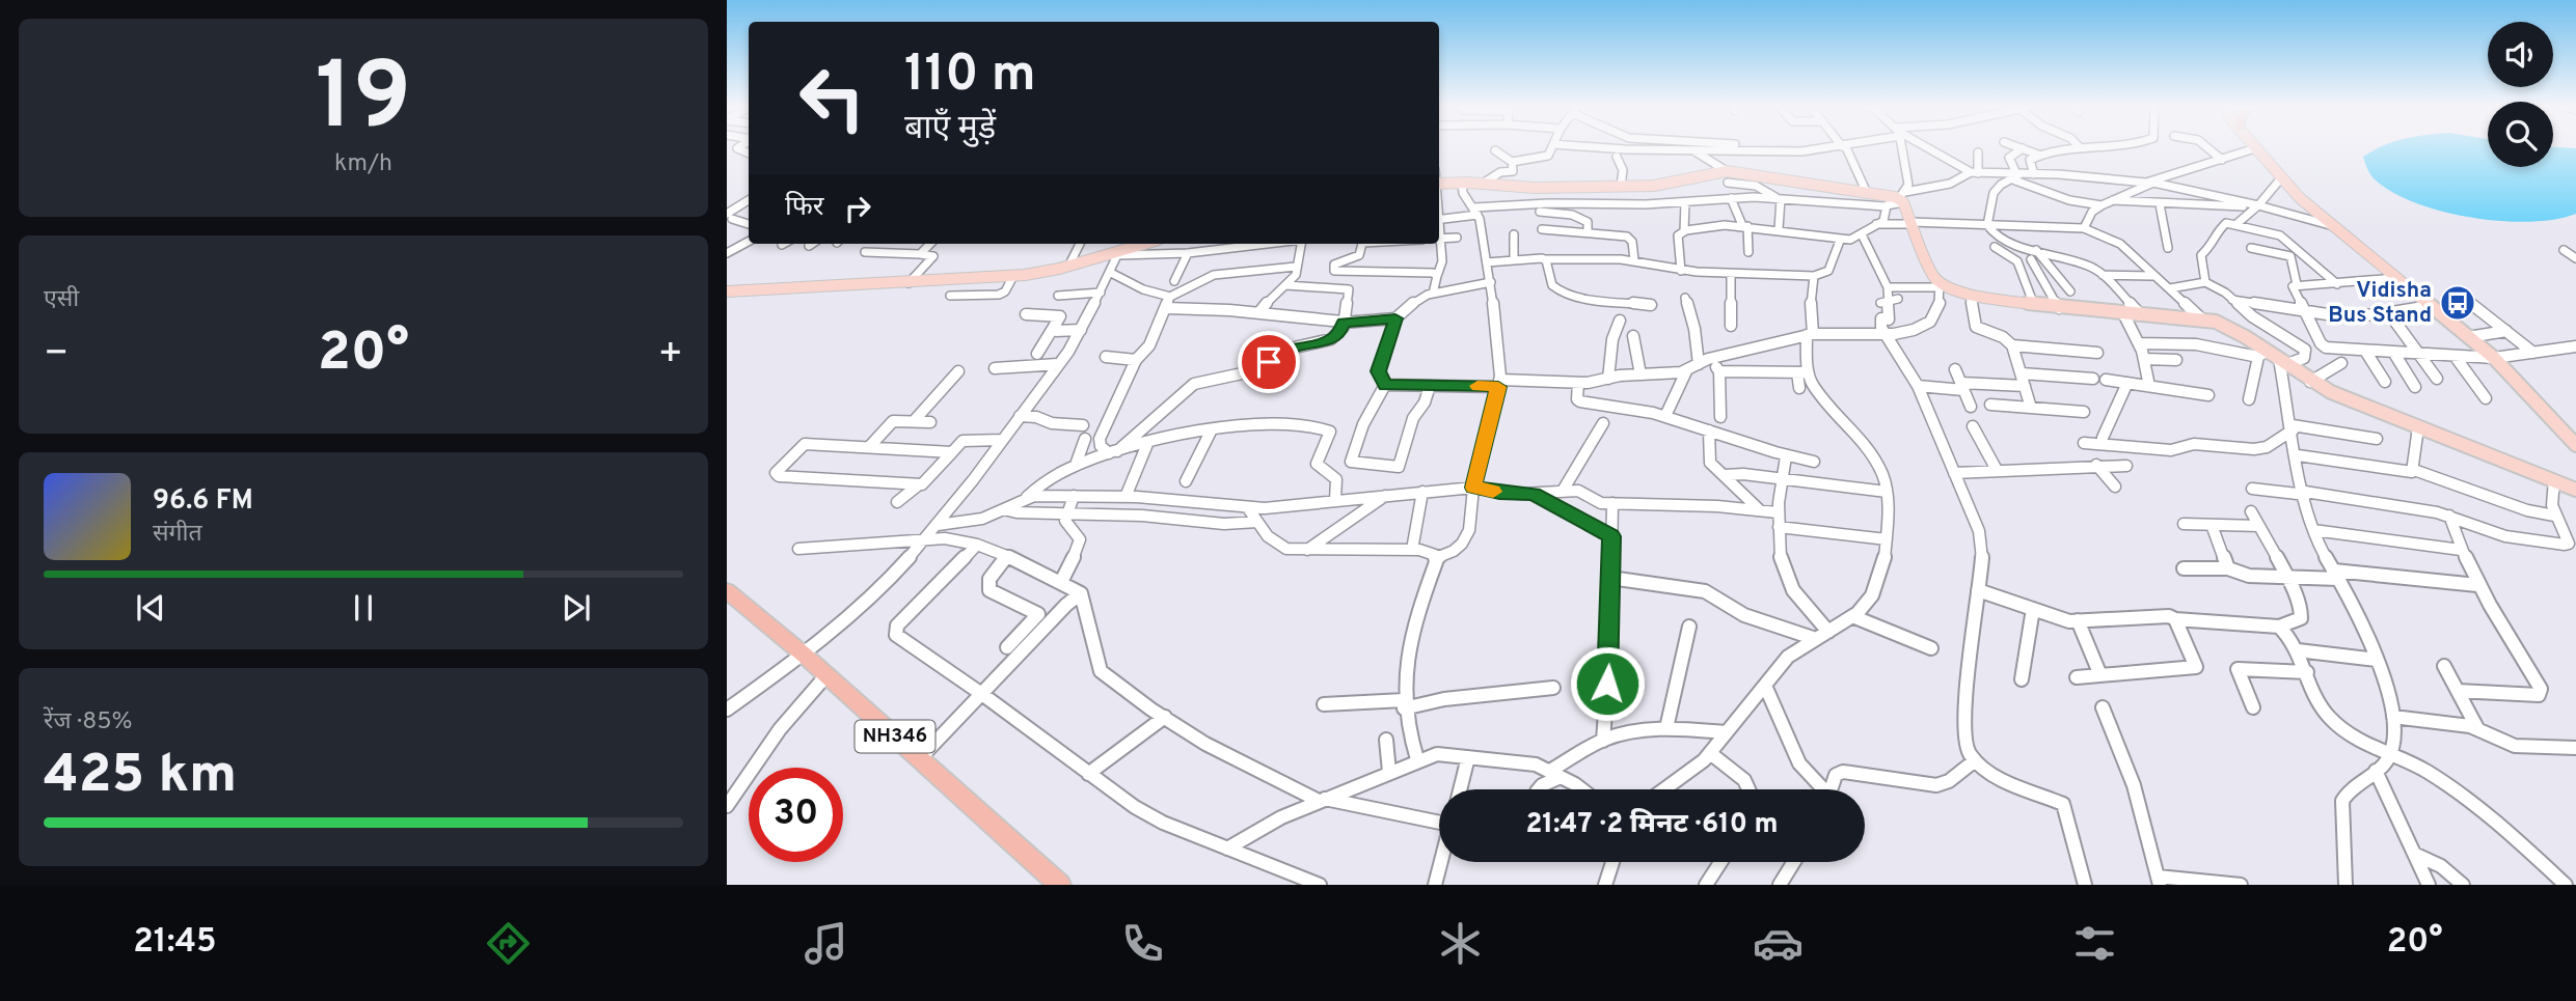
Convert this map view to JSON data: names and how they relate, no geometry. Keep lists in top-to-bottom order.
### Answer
{
  "streets": {
    "highway": ["NH346"]
  },
  "places": {
    "bus stop": ["Vidisha Bus Stand"]
  },
  "page": {
    "tile": [
      ["19", "km/h"],
      "एसी",
      ["रेंज · 85%", "425 km"]
    ],
    "turn": ["110 m", "बाएँ मुड़ें"],
    "then": "फिर",
    "heat": ["−", "20°", "+"],
    "song": ["96.6 FM", "संगीत"],
    "limit": "30",
    "trip": "21:47 · 2 मिनट · 610 m",
    "tabs": ["21:45", "20°"]
  }
}
